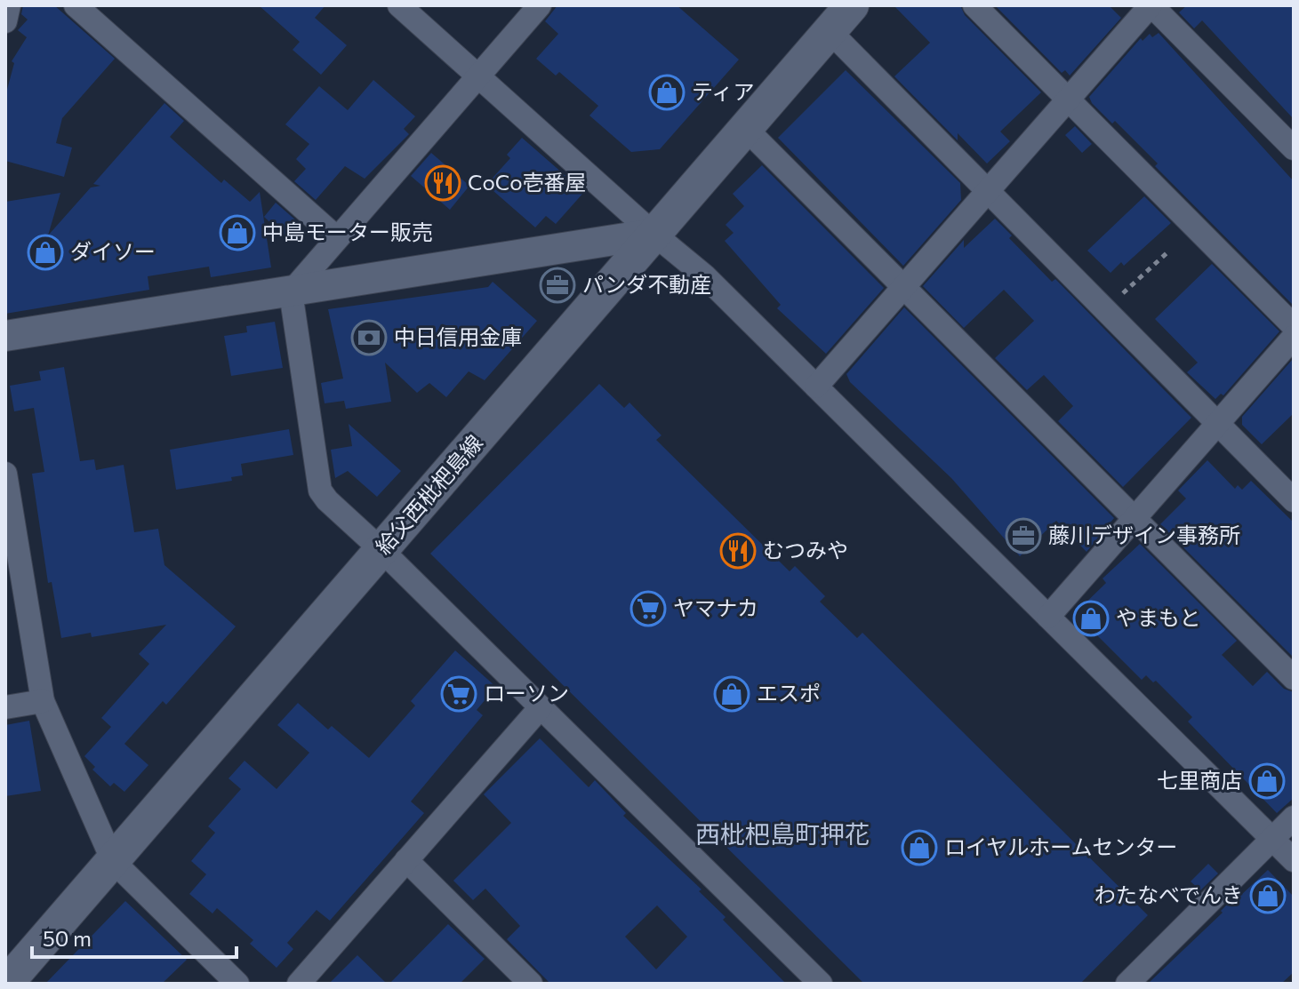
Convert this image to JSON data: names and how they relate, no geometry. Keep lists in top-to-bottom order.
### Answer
{
  "streets": {
    "main road": ["給父西枇杷島線"]
  },
  "districts": ["西枇杷島町押花"],
  "places": {
    "shop": [
      "ティア",
      "中島モーター販売",
      "ダイソー",
      "やまもと",
      "エスポ",
      "七里商店",
      "ロイヤルホームセンター",
      "わたなべでんき"
    ],
    "restaurant": ["CoCo壱番屋", "むつみや"],
    "office": ["パンダ不動産", "藤川デザイン事務所"],
    "bank": ["中日信用金庫"],
    "supermarket": ["ヤマナカ", "ローソン"]
  },
  "scale_bar": "50 m"
}
